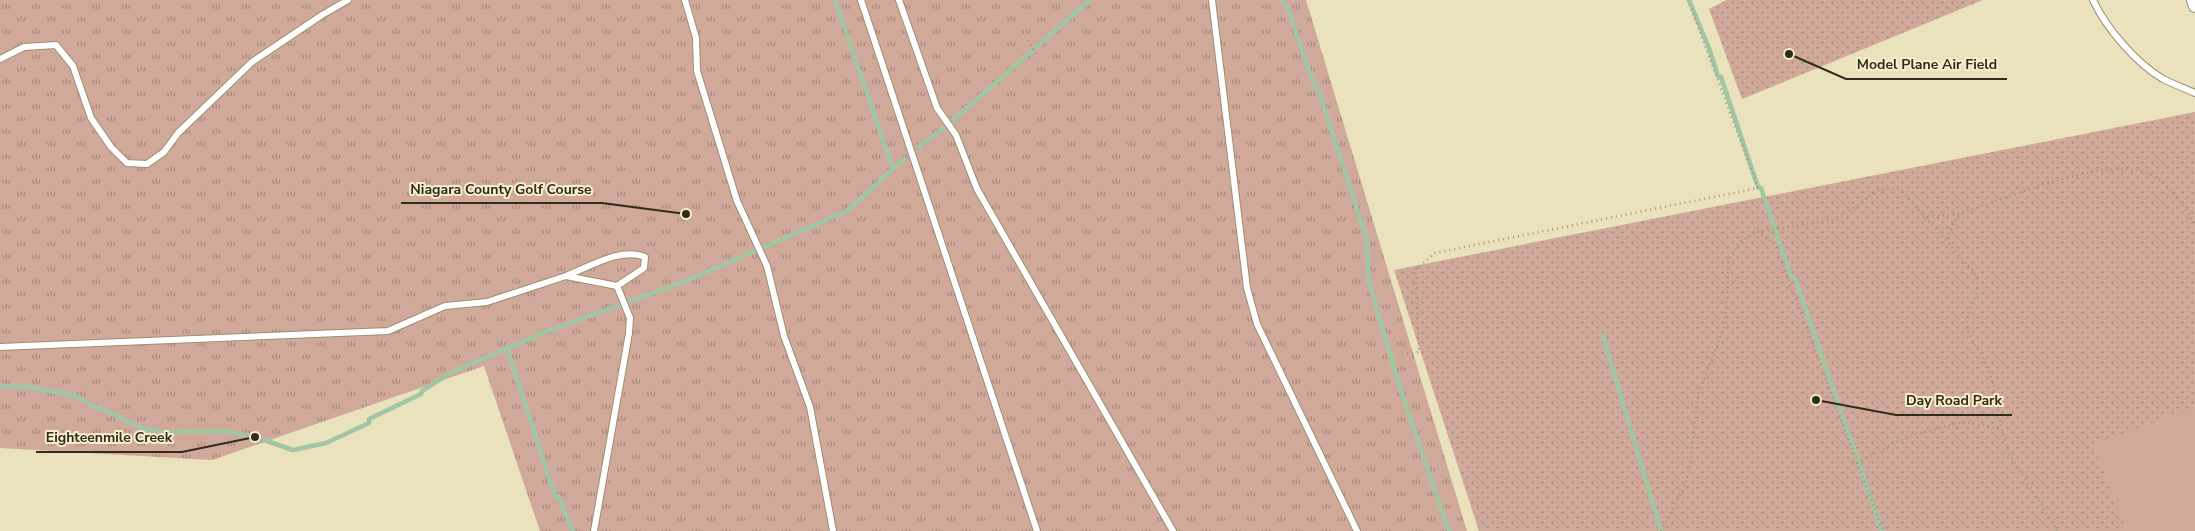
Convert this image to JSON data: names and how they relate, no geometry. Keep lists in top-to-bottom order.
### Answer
{
  "places": [
    "Model Plane Air Field",
    "Niagara County Golf Course",
    "Day Road Park",
    "Eighteenmile Creek"
  ]
}
